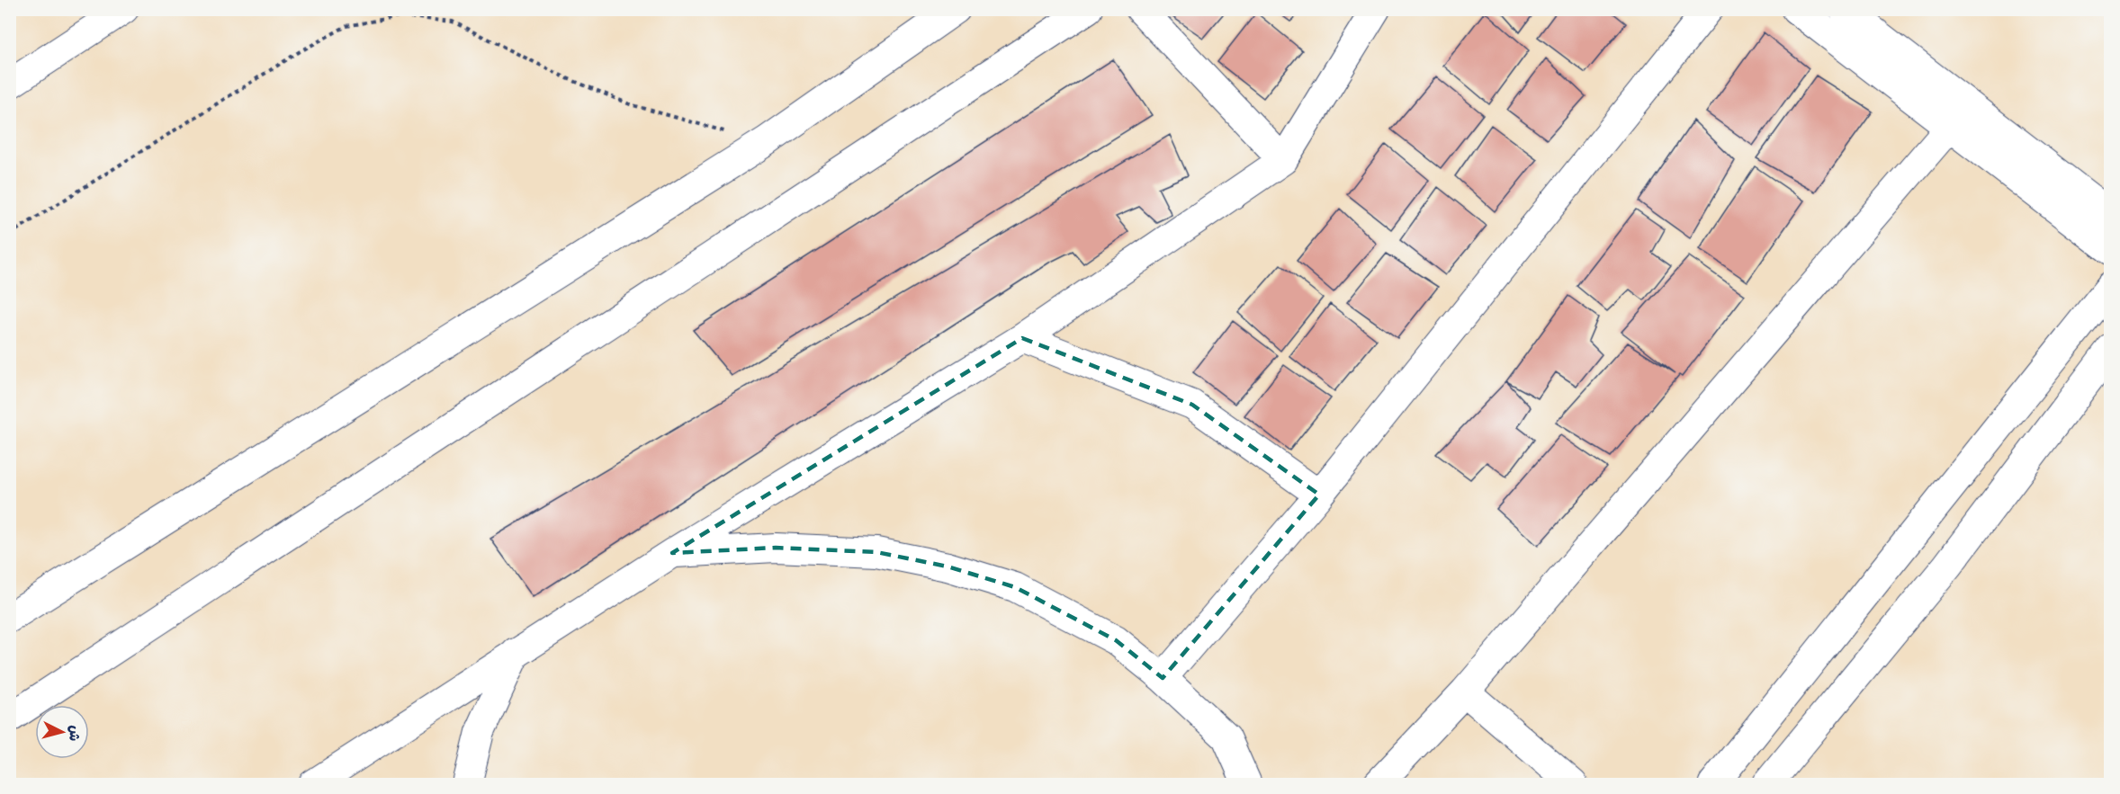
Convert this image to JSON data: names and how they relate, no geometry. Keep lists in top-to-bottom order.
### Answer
{
  "north": "right"
}
